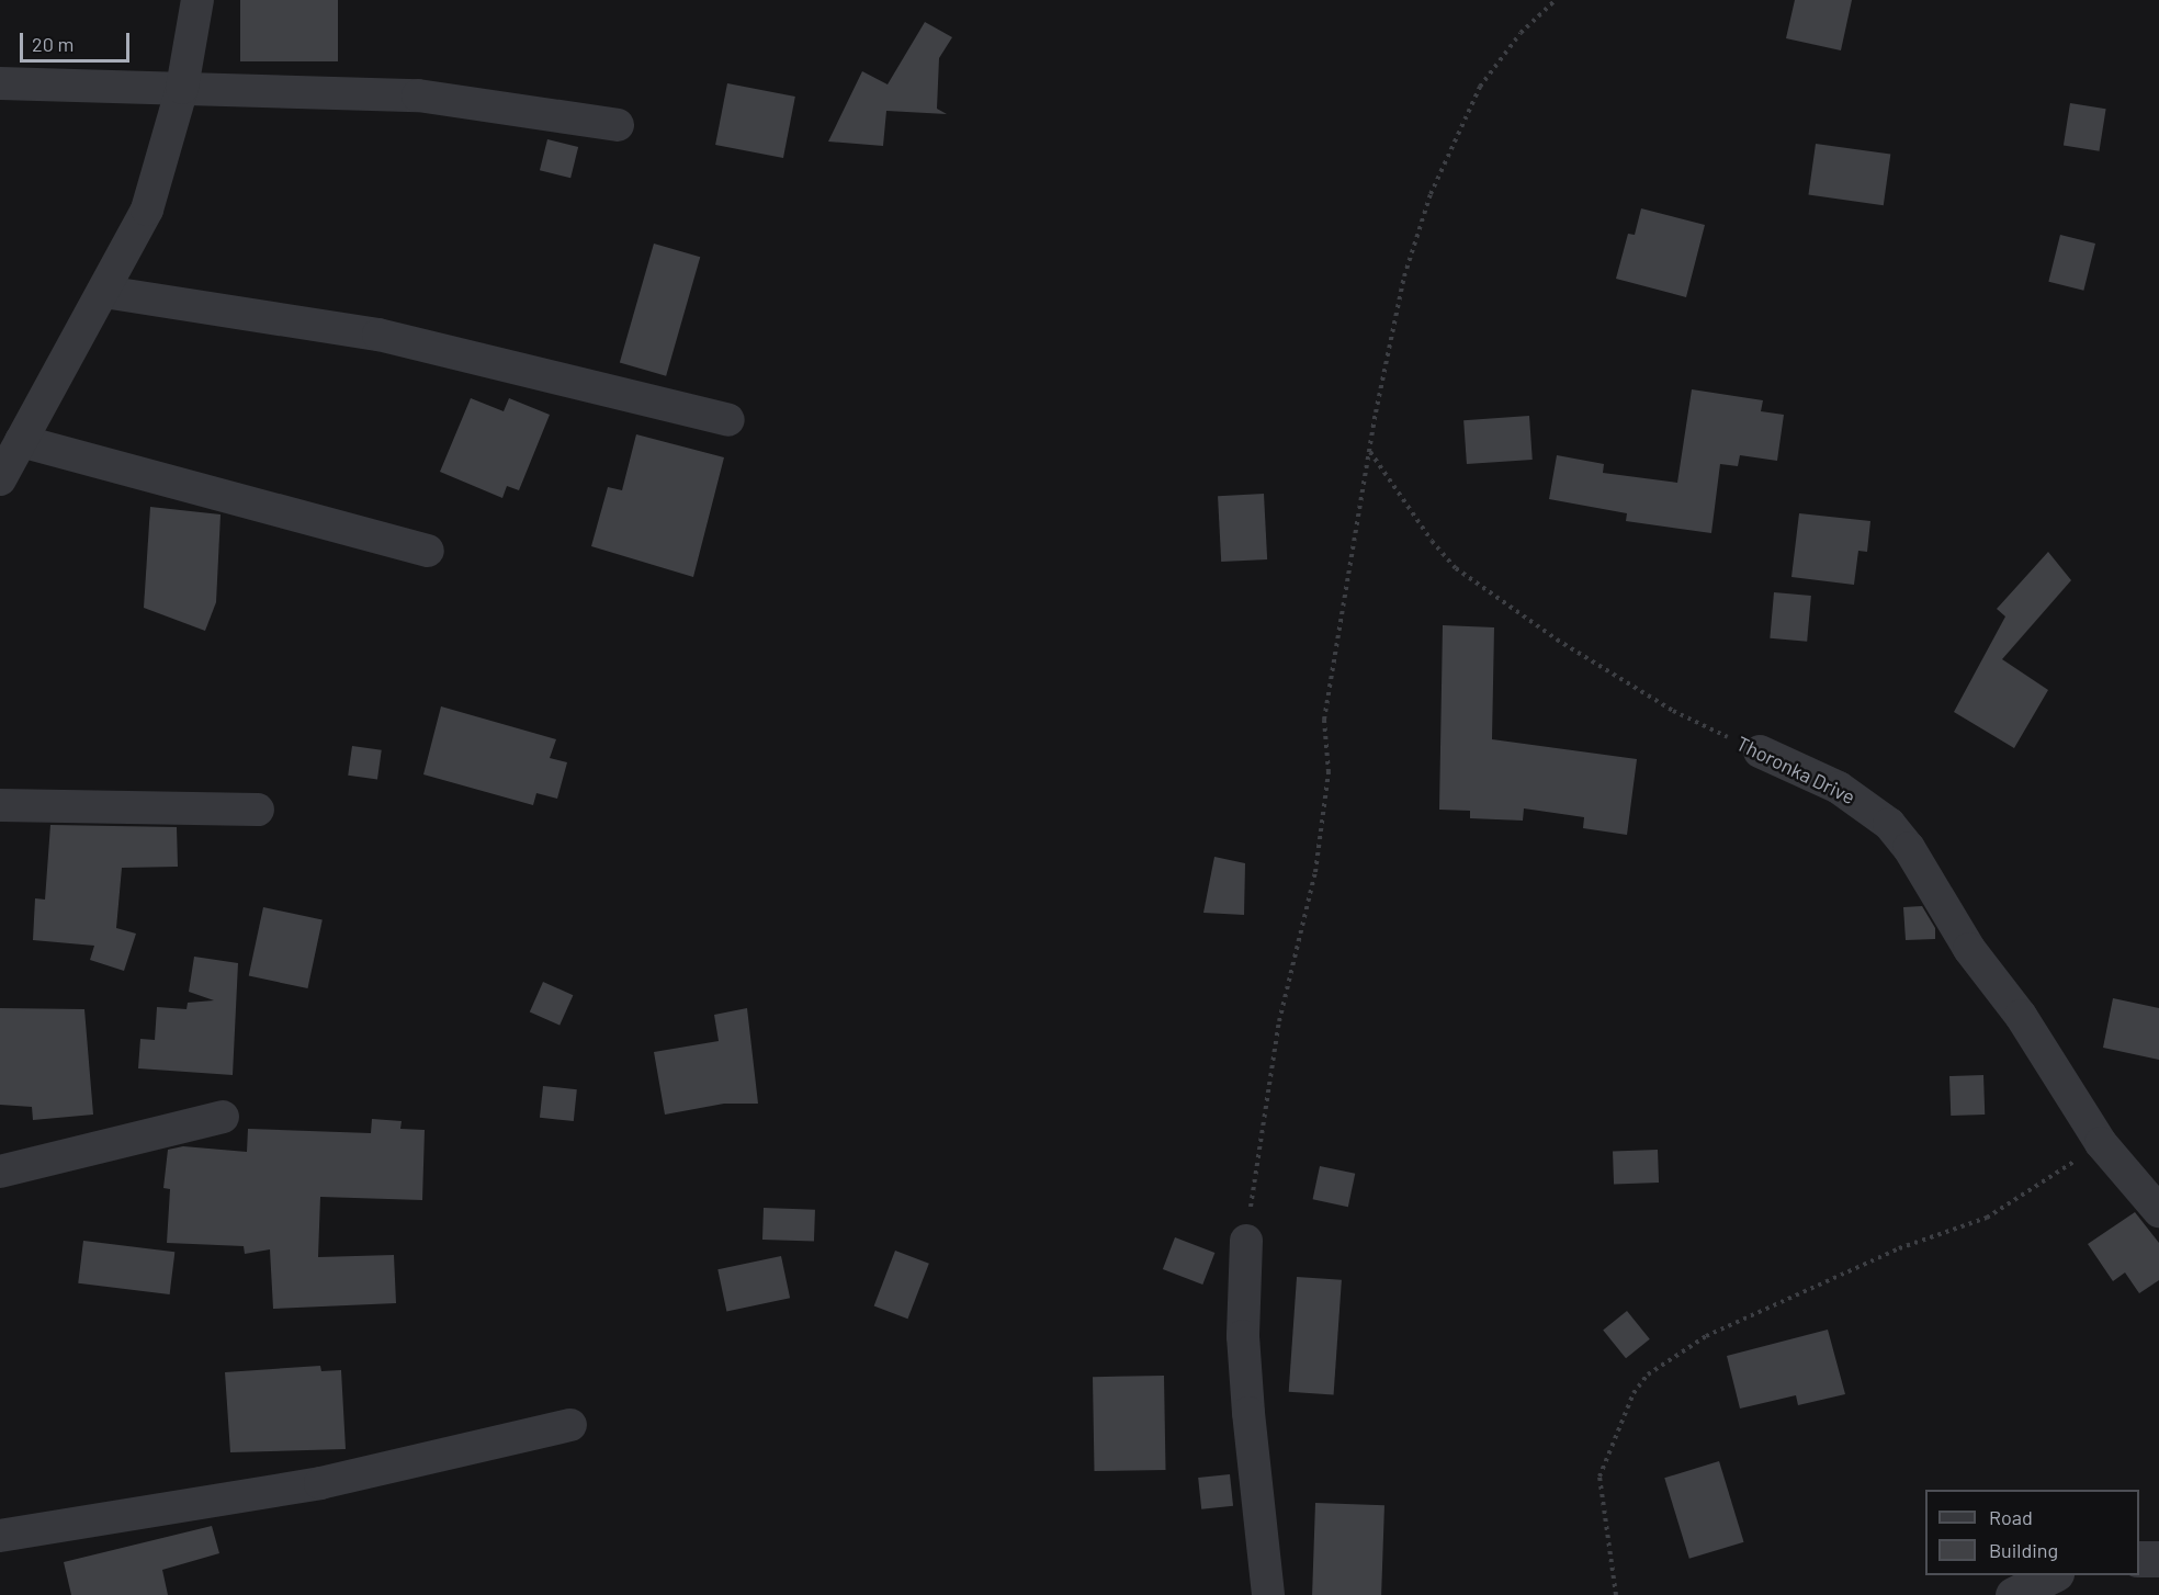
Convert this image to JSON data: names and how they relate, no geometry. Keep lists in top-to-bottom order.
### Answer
{
  "streets": {
    "street": ["Thoronka Drive"]
  },
  "legend": ["Road", "Building"],
  "scale_bar": "20 m"
}
